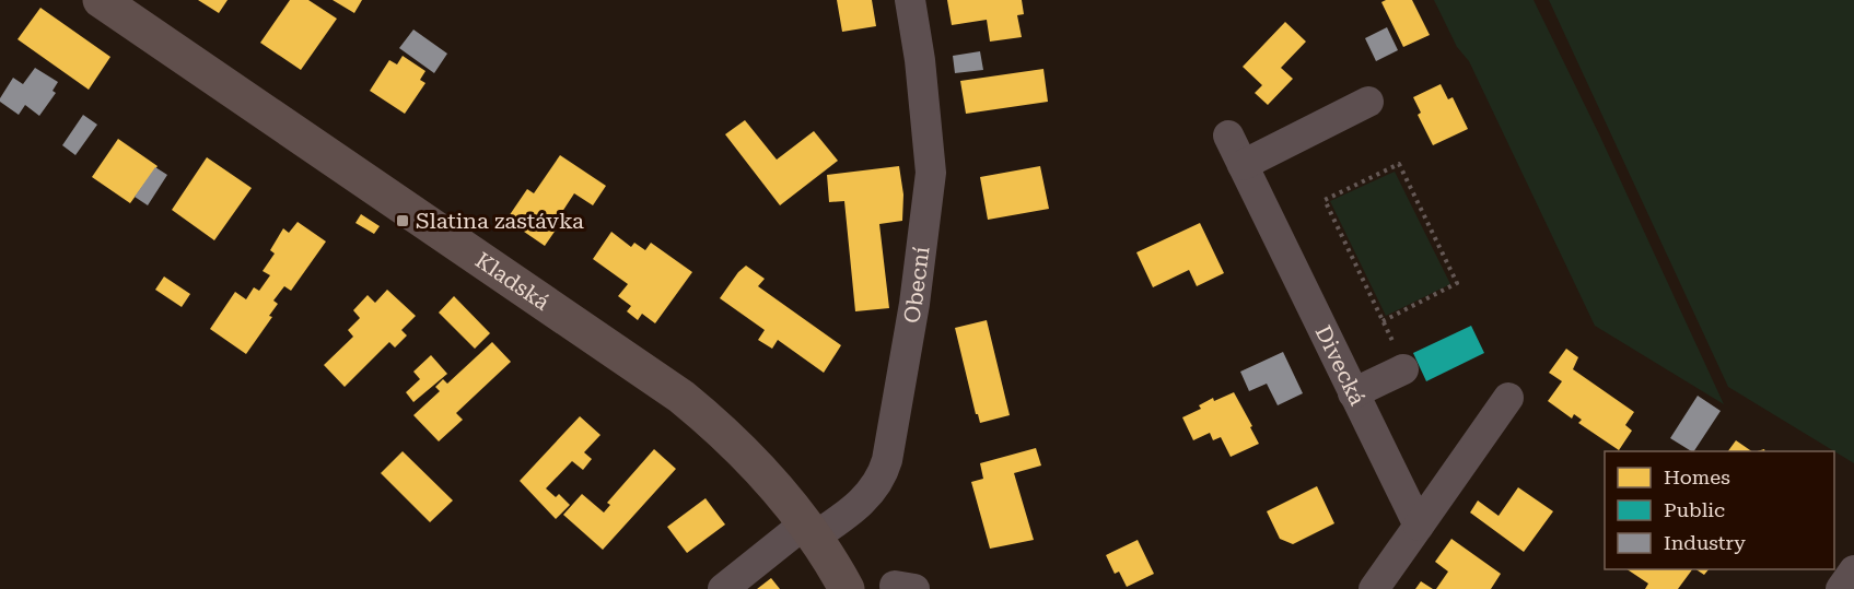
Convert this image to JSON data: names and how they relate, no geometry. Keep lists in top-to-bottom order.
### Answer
{
  "streets": {
    "main road": ["Kladská"],
    "street": ["Obecní", "Divecká"]
  },
  "crossings": [
    ["Kladská", "Obecní"]
  ],
  "places": {
    "transit": ["Slatina zastávka"]
  },
  "legend": ["Homes", "Public", "Industry"]
}
